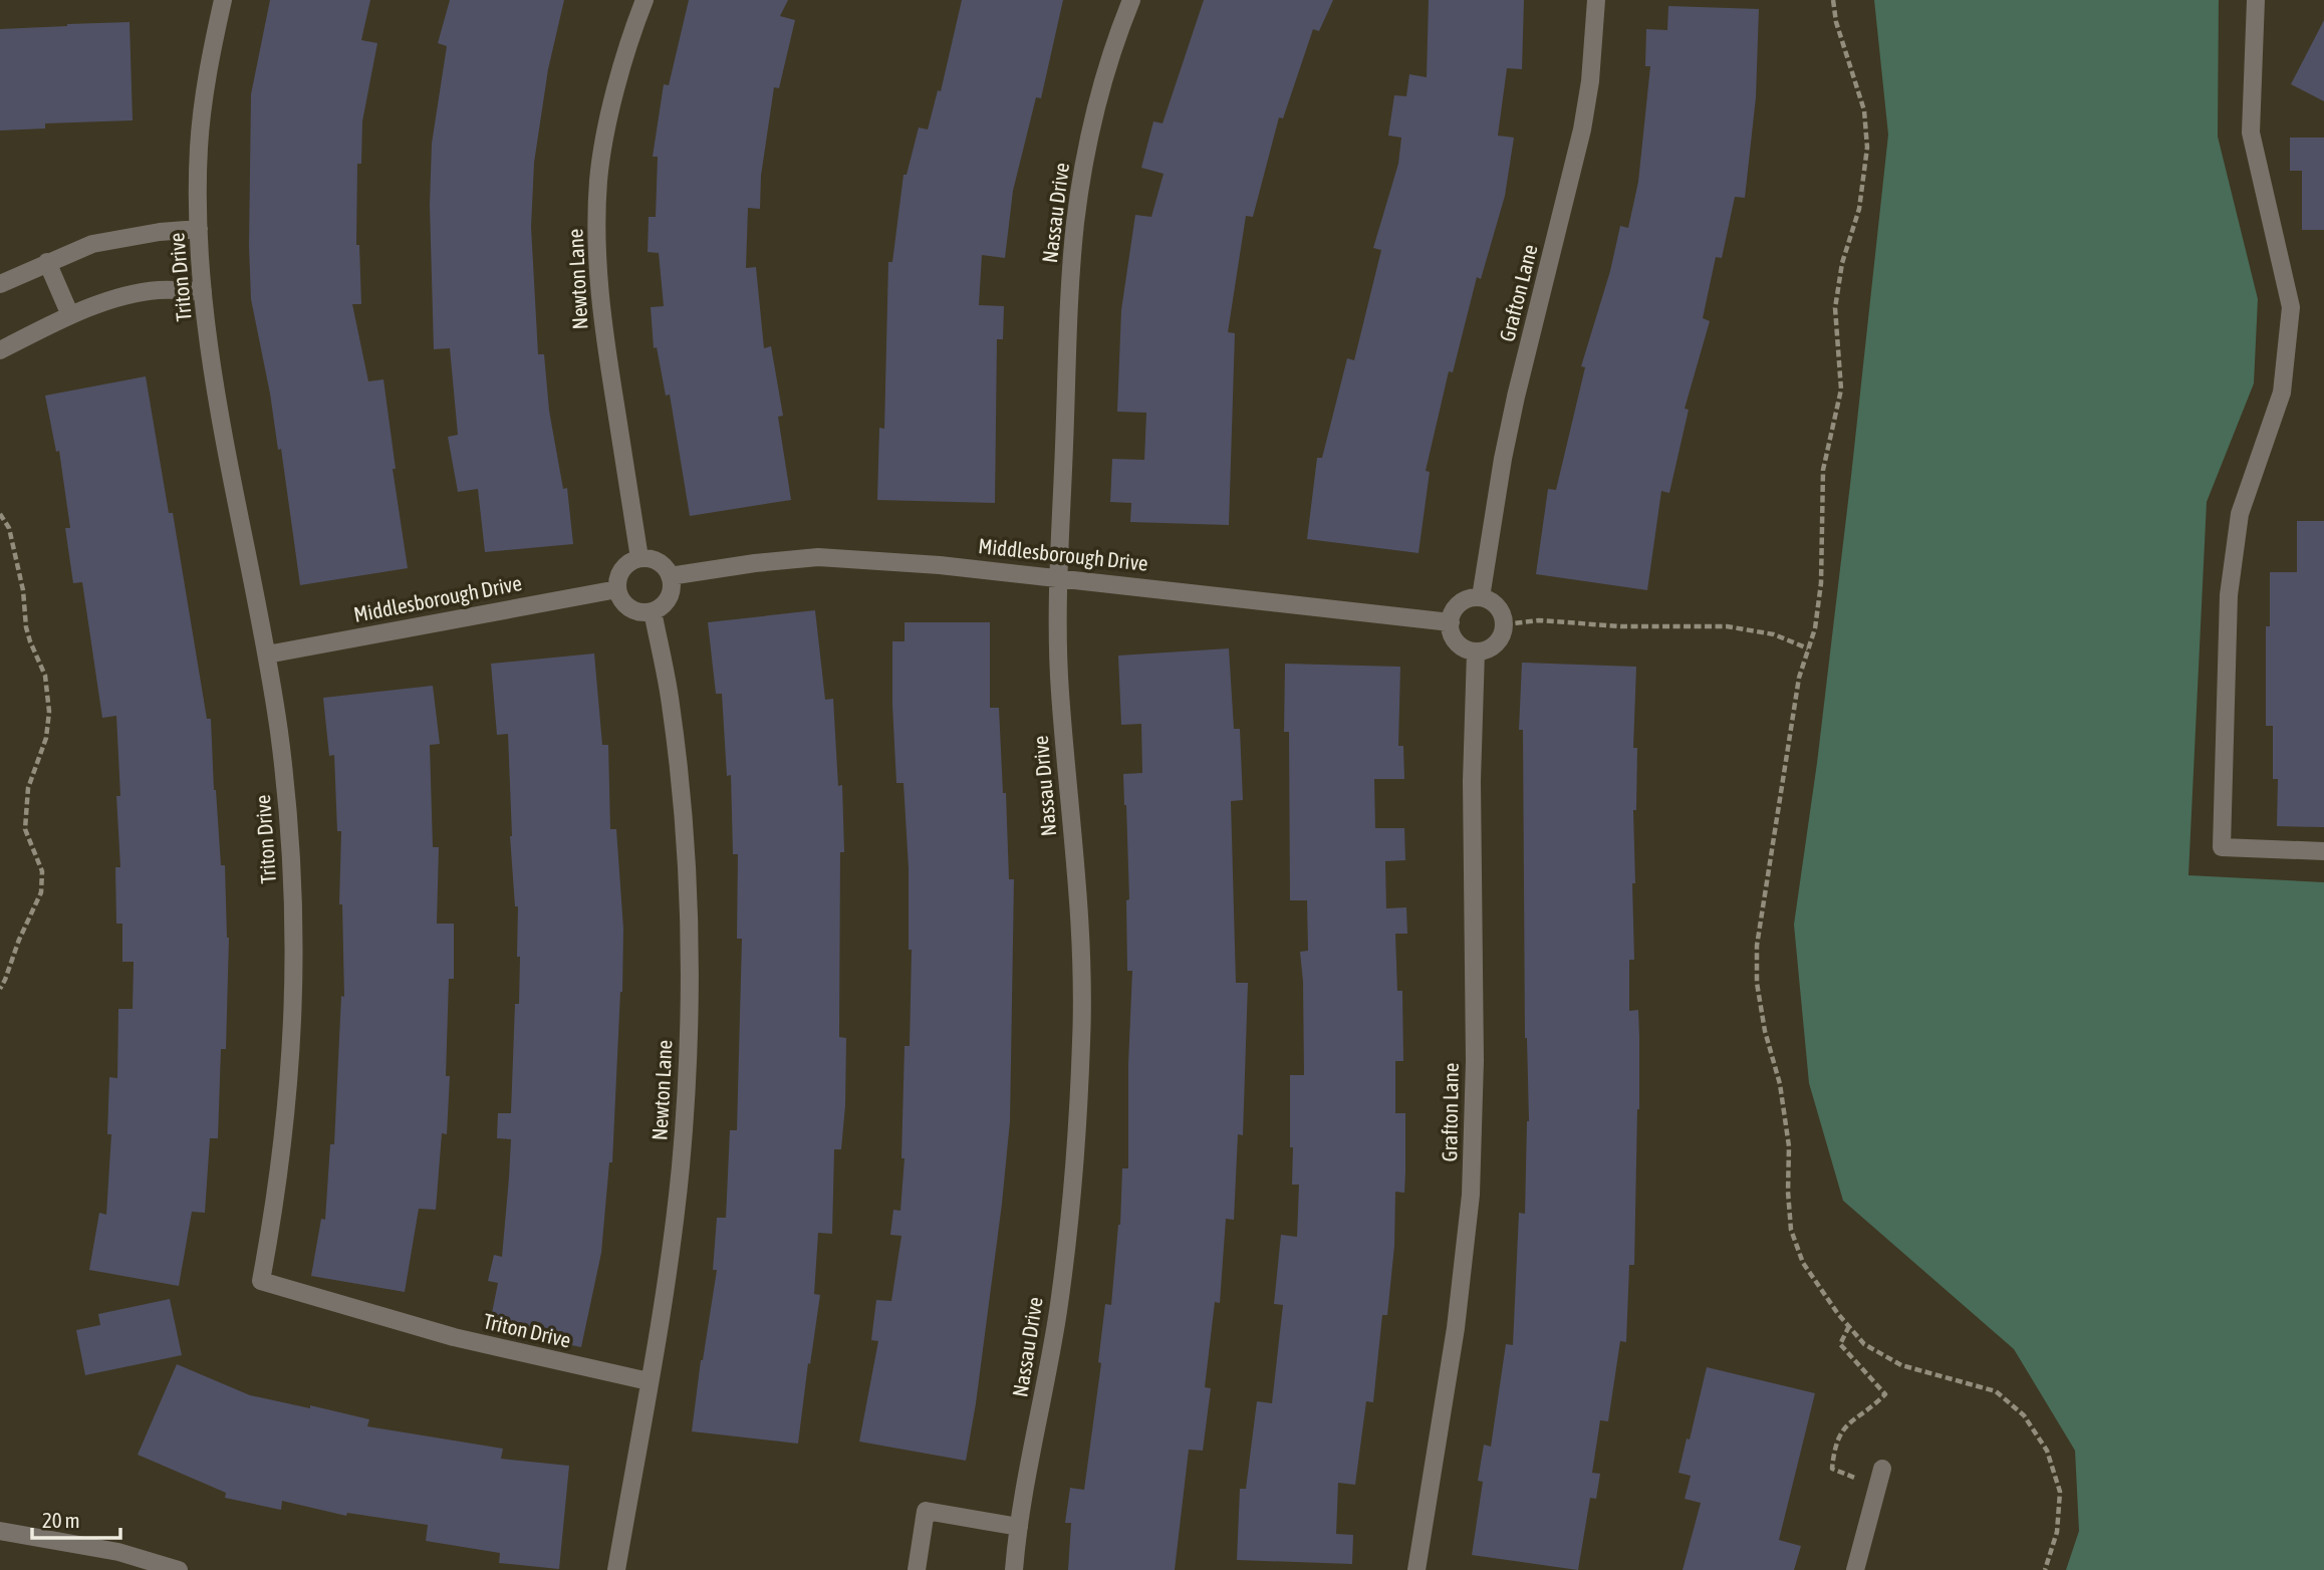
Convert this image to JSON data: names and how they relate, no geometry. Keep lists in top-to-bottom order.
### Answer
{
  "streets": {
    "street": [
      "Nassau Drive",
      "Triton Drive",
      "Newton Lane",
      "Grafton Lane",
      "Middlesborough Drive"
    ]
  },
  "crossings": [
    ["Nassau Drive", "Middlesborough Drive"],
    ["Triton Drive", "Newton Lane"],
    ["Triton Drive", "Middlesborough Drive"],
    ["Newton Lane", "Middlesborough Drive"],
    ["Grafton Lane", "Middlesborough Drive"]
  ],
  "scale_bar": "20 m"
}
